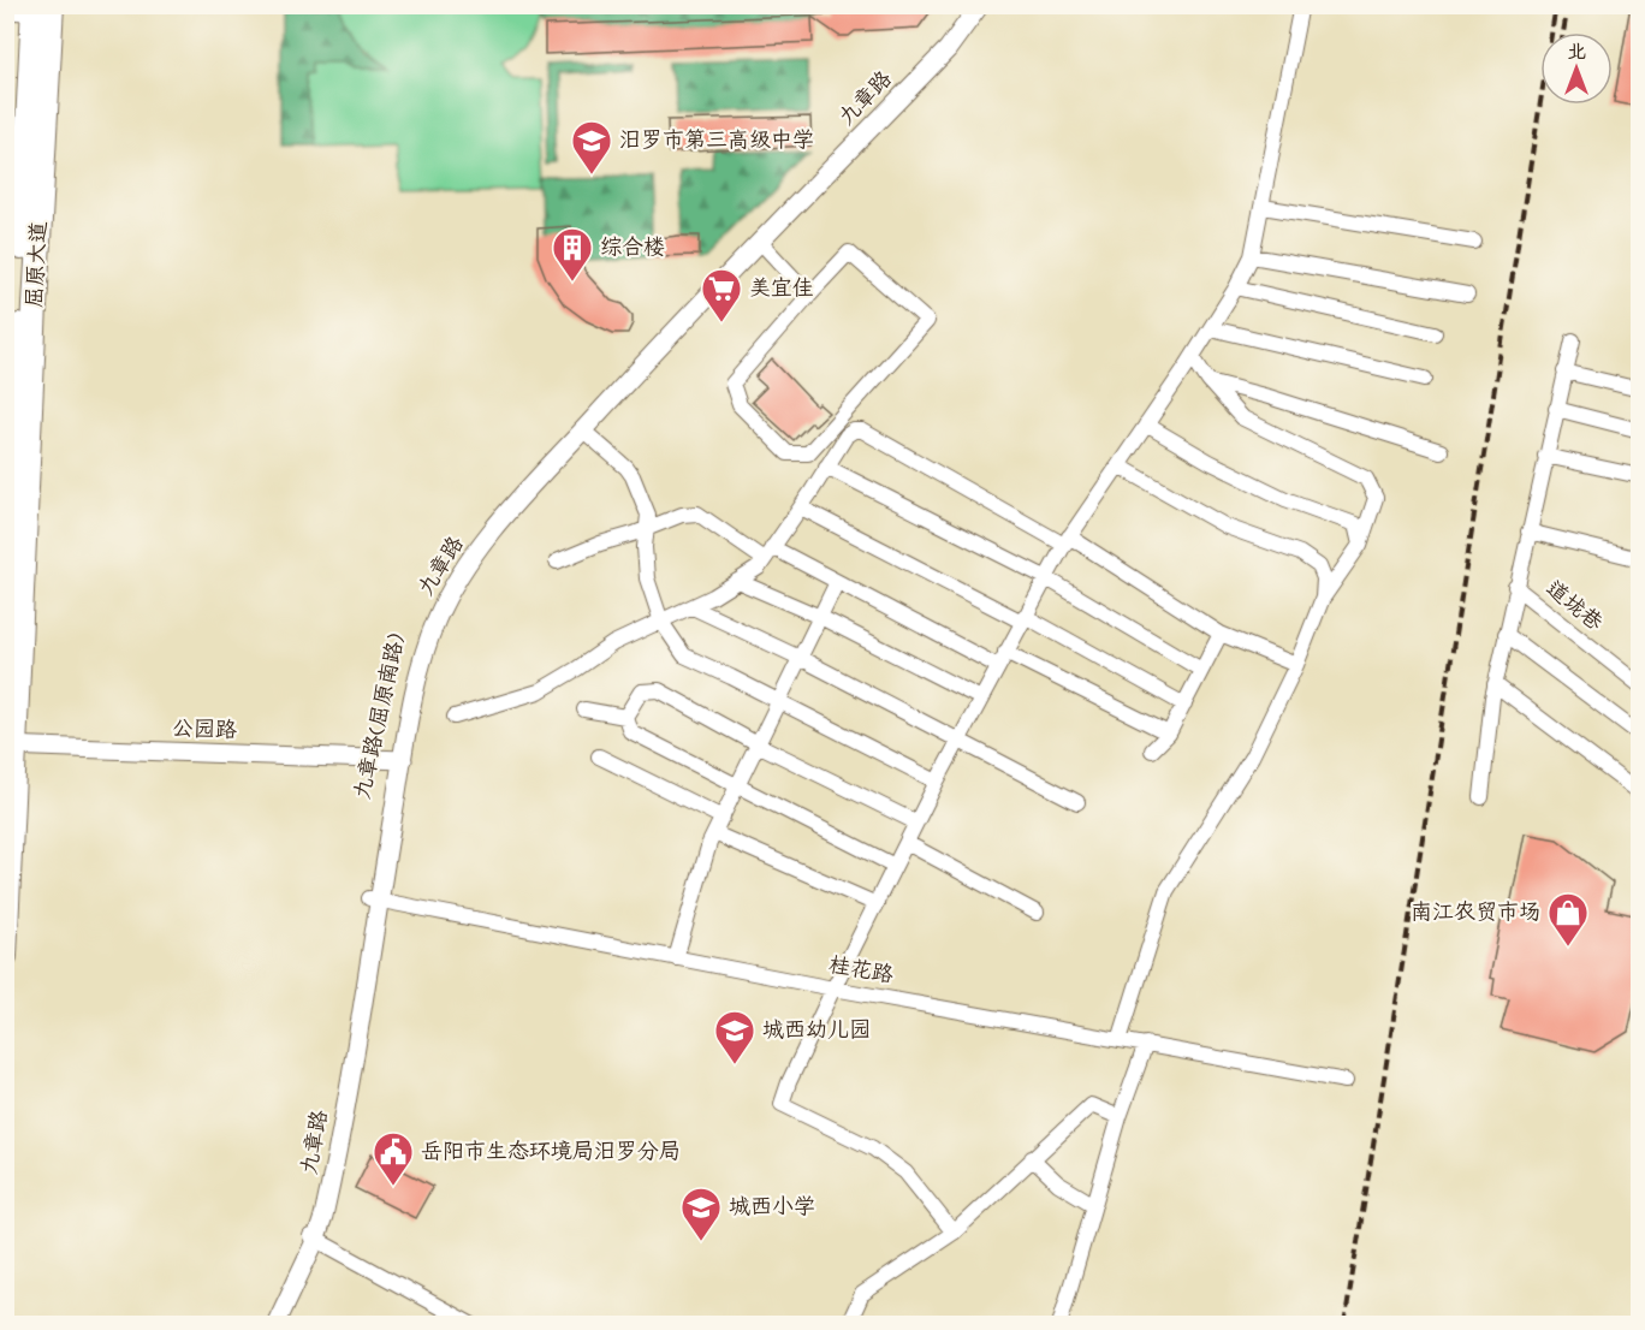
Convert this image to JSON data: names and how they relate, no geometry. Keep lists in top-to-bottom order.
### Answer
{
  "streets": {
    "main road": ["屈原大道"],
    "street": [
      "九章路",
      "道垅巷",
      "九章路(屈原南路)",
      "公园路",
      "桂花路"
    ]
  },
  "crossings": [
    ["九章路", "九章路(屈原南路)"],
    ["九章路", "公园路"],
    ["九章路", "桂花路"],
    ["屈原大道", "公园路"],
    ["九章路(屈原南路)", "公园路"]
  ],
  "places": {
    "school or university": ["汨罗市第三高级中学", "城西幼儿园", "城西小学"],
    "building": ["综合楼"],
    "supermarket": ["美宜佳"],
    "shop": ["南江农贸市场"],
    "public building": ["岳阳市生态环境局汨罗分局"]
  },
  "north": "top"
}
